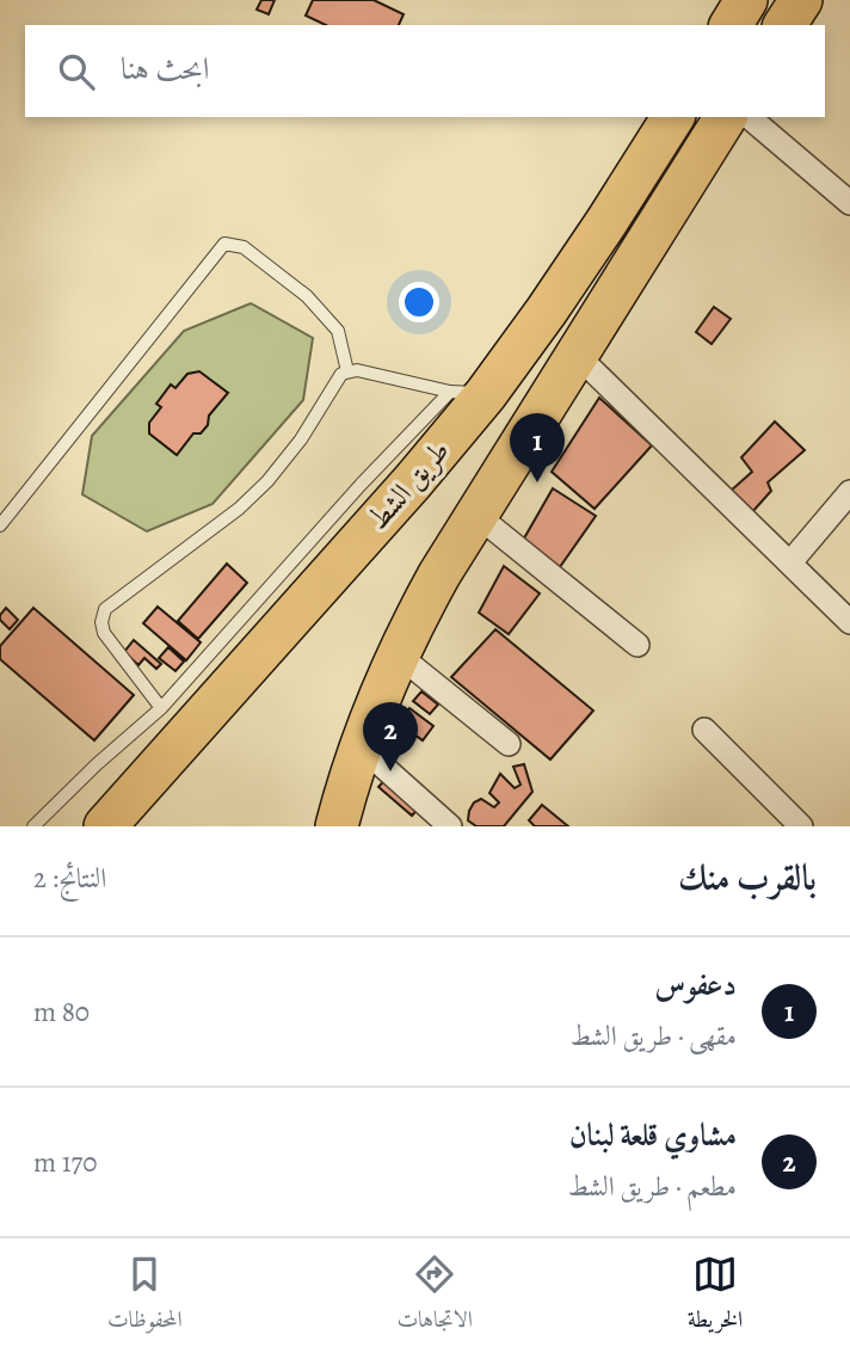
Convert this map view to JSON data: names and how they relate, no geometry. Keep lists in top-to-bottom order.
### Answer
{
  "streets": {
    "highway": ["طريق الشط"]
  },
  "page": {
    "search": "ابحث هنا",
    "pins": ["1", "2"],
    "heading": ["بالقرب منك", "النتائج: 2"],
    "list": [
      {
        "mark": "1",
        "name": "دعفوس",
        "note": "مقهى · طريق الشط",
        "value": "80 m"
      },
      {
        "mark": "2",
        "name": "مشاوي قلعة لبنان",
        "note": "مطعم · طريق الشط",
        "value": "170 m"
      }
    ],
    "nav": ["الخريطة", "الاتجاهات", "المحفوظات"]
  }
}
